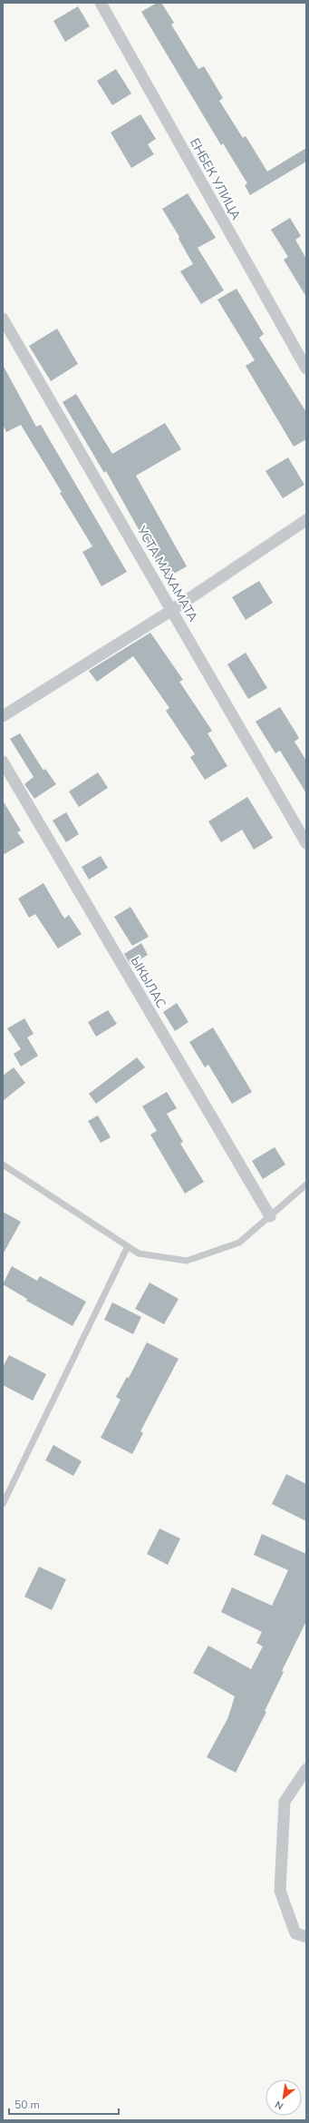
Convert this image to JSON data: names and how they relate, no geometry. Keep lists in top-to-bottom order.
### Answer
{
  "streets": {
    "street": ["ЕНБЕК УЛИЦА", "УСТА МАХАМАТА", "ЫКЫЛАС"]
  },
  "scale_bar": "50 m",
  "north": "bottom left"
}
